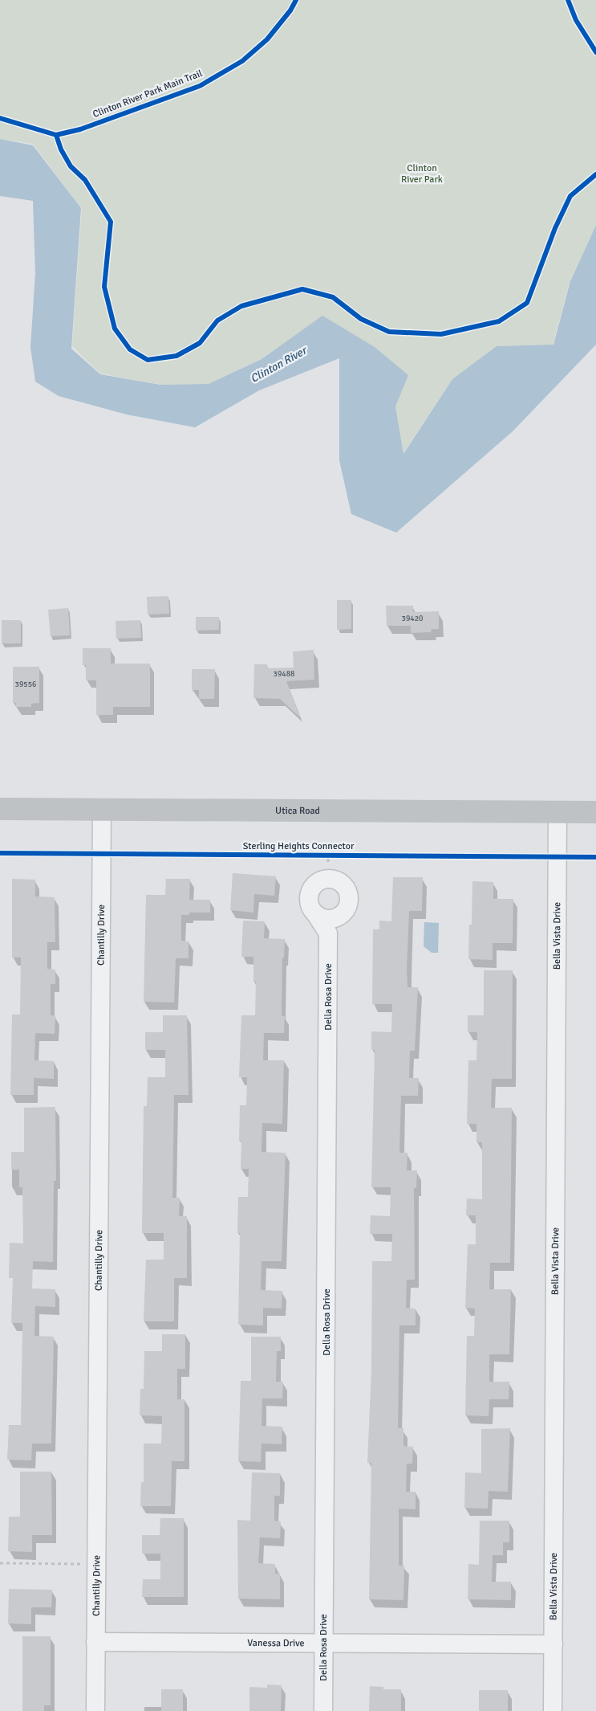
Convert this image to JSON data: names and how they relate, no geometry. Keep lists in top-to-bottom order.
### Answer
{
  "streets": {
    "street": [
      "Utica Road",
      "Chantilly Drive",
      "Bella Vista Drive",
      "Della Rosa Drive",
      "Vanessa Drive"
    ],
    "cycle path": ["Clinton River Park Main Trail", "Sterling Heights Connector"]
  },
  "crossings": [
    ["Utica Road", "Chantilly Drive"],
    ["Utica Road", "Bella Vista Drive"],
    ["Chantilly Drive", "Vanessa Drive"],
    ["Bella Vista Drive", "Vanessa Drive"],
    ["Della Rosa Drive", "Vanessa Drive"]
  ],
  "water": ["Clinton River"],
  "parks": ["Clinton River Park"],
  "house_numbers": ["39420", "39488", "39556"]
}
